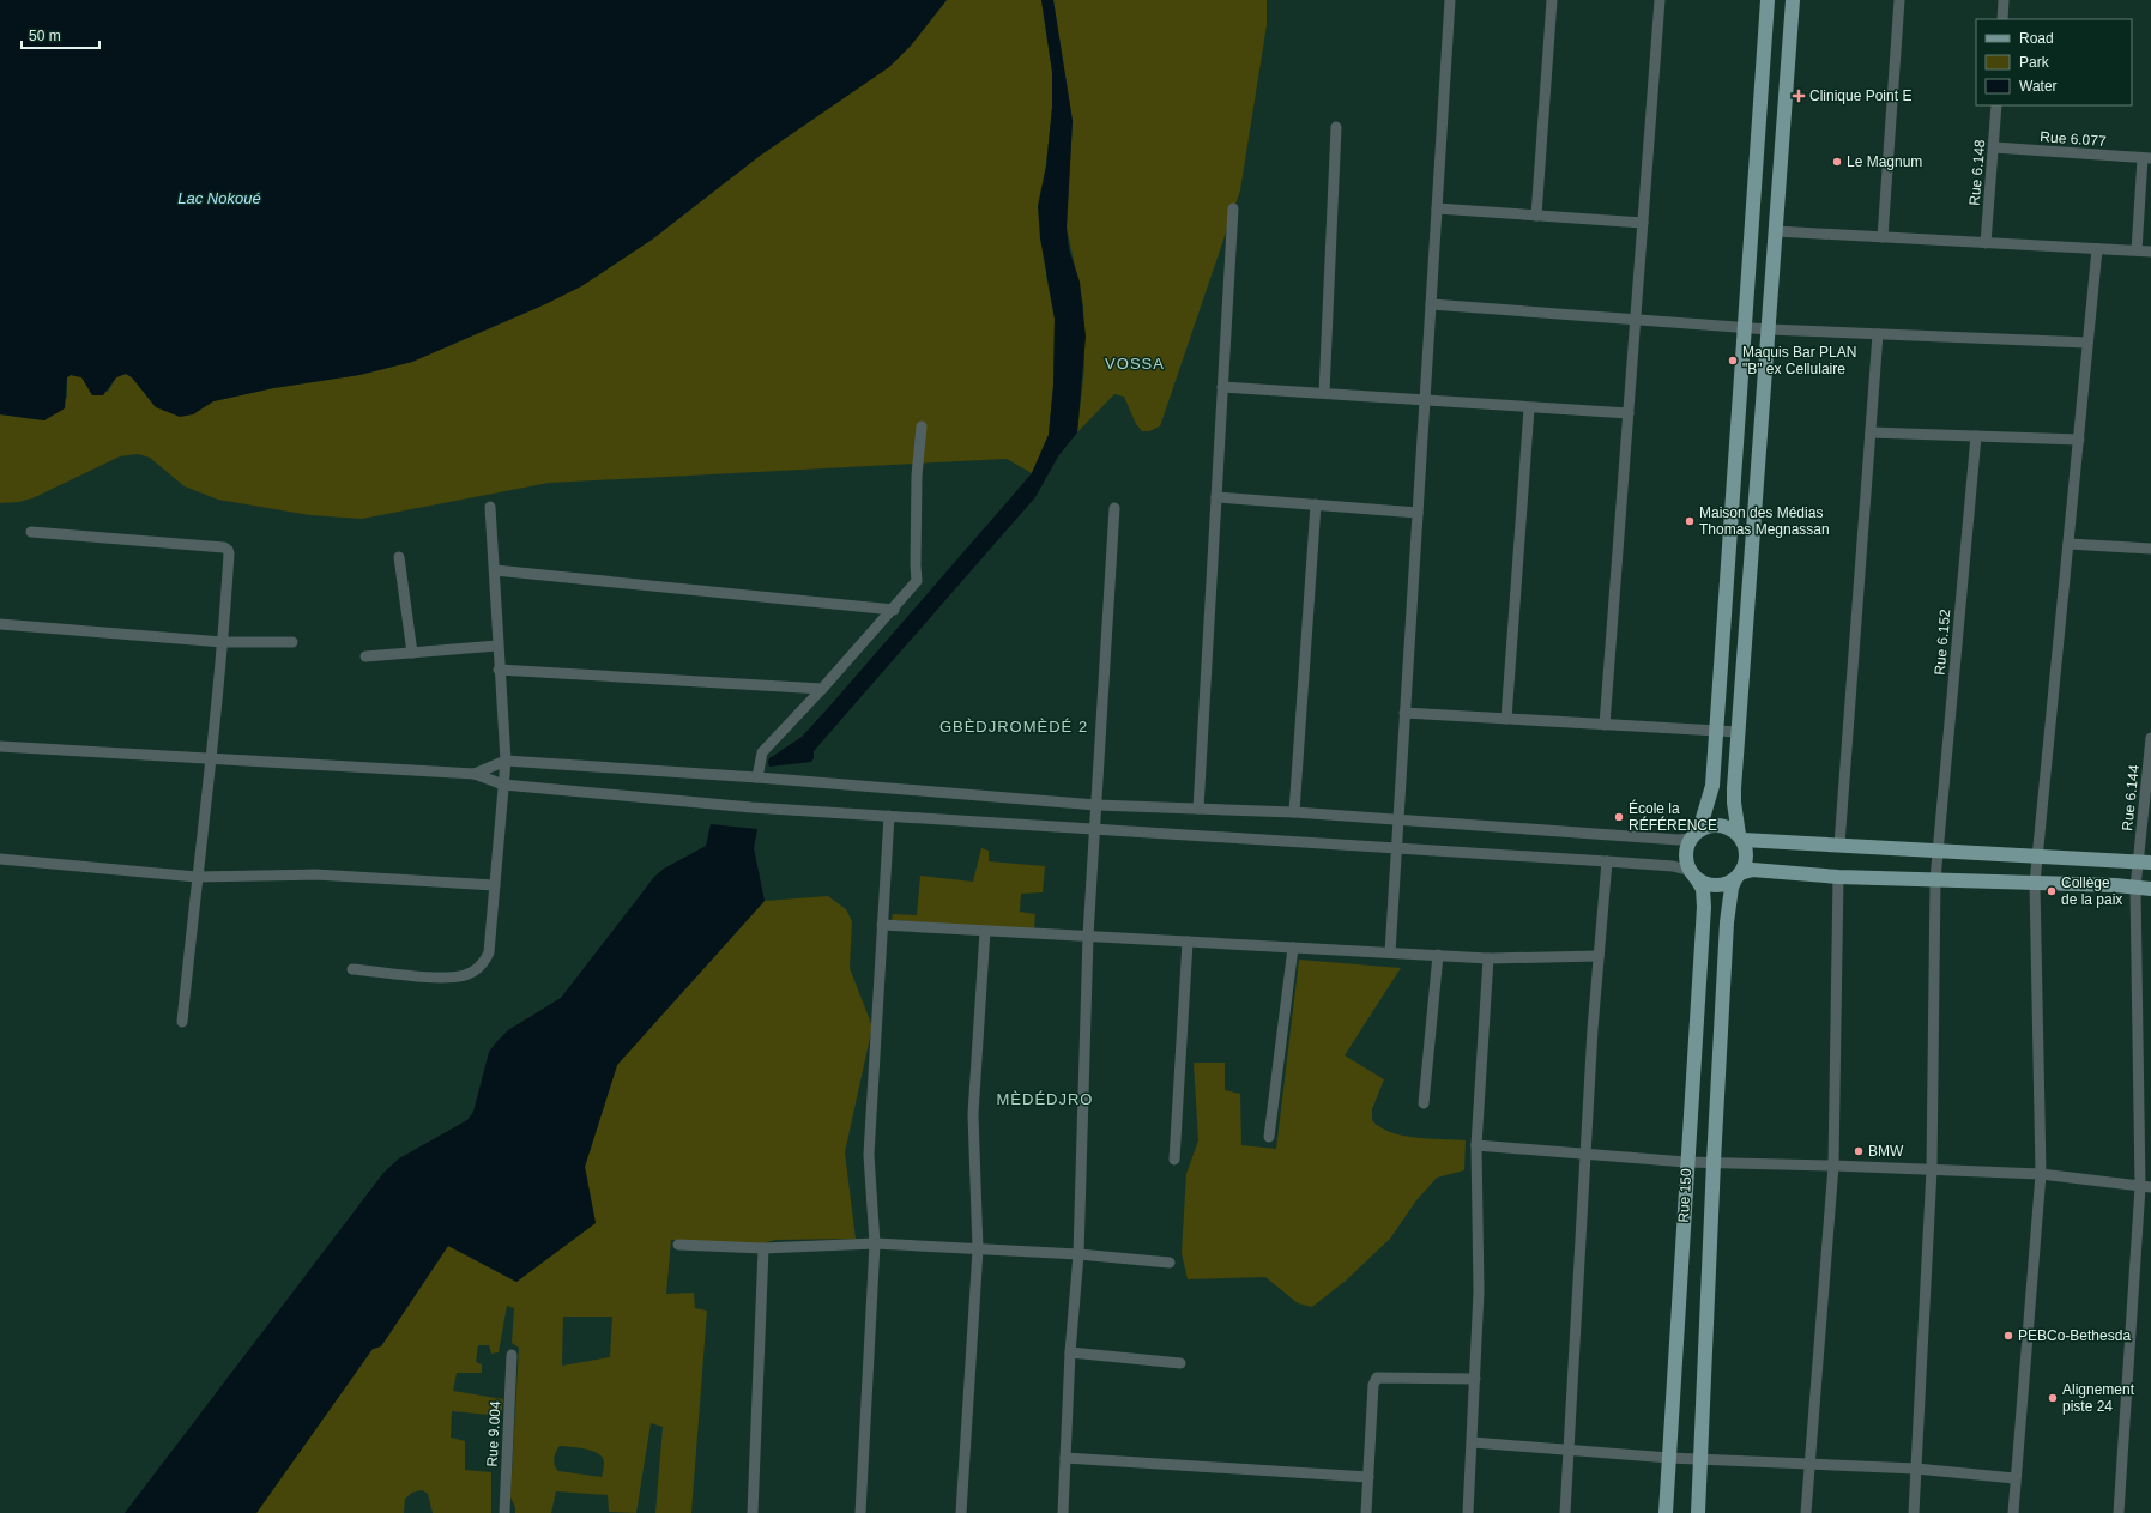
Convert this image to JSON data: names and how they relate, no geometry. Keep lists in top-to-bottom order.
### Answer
{
  "streets": {
    "main road": ["Rue 150"],
    "street": [
      "Rue 6.077",
      "Rue 6.148",
      "Rue 6.152",
      "Rue 6.144",
      "Rue 9.004"
    ]
  },
  "crossings": [
    ["Rue 6.077", "Rue 6.148"]
  ],
  "districts": ["VOSSA", "GBÈDJROMÈDÉ 2", "MÈDÉDJRO"],
  "water": ["Lac Nokoué"],
  "places": {
    "health": ["Clinique Point E"],
    "other": [
      "Le Magnum",
      "Maquis Bar PLAN \"B\" ex Cellulaire",
      "Maison des Médias Thomas Megnassan",
      "École la RÉFÉRENCE",
      "Collège de la paix",
      "BMW",
      "PEBCo-Bethesda",
      "Alignement piste 24"
    ]
  },
  "legend": ["Road", "Park", "Water"],
  "scale_bar": "50 m"
}
